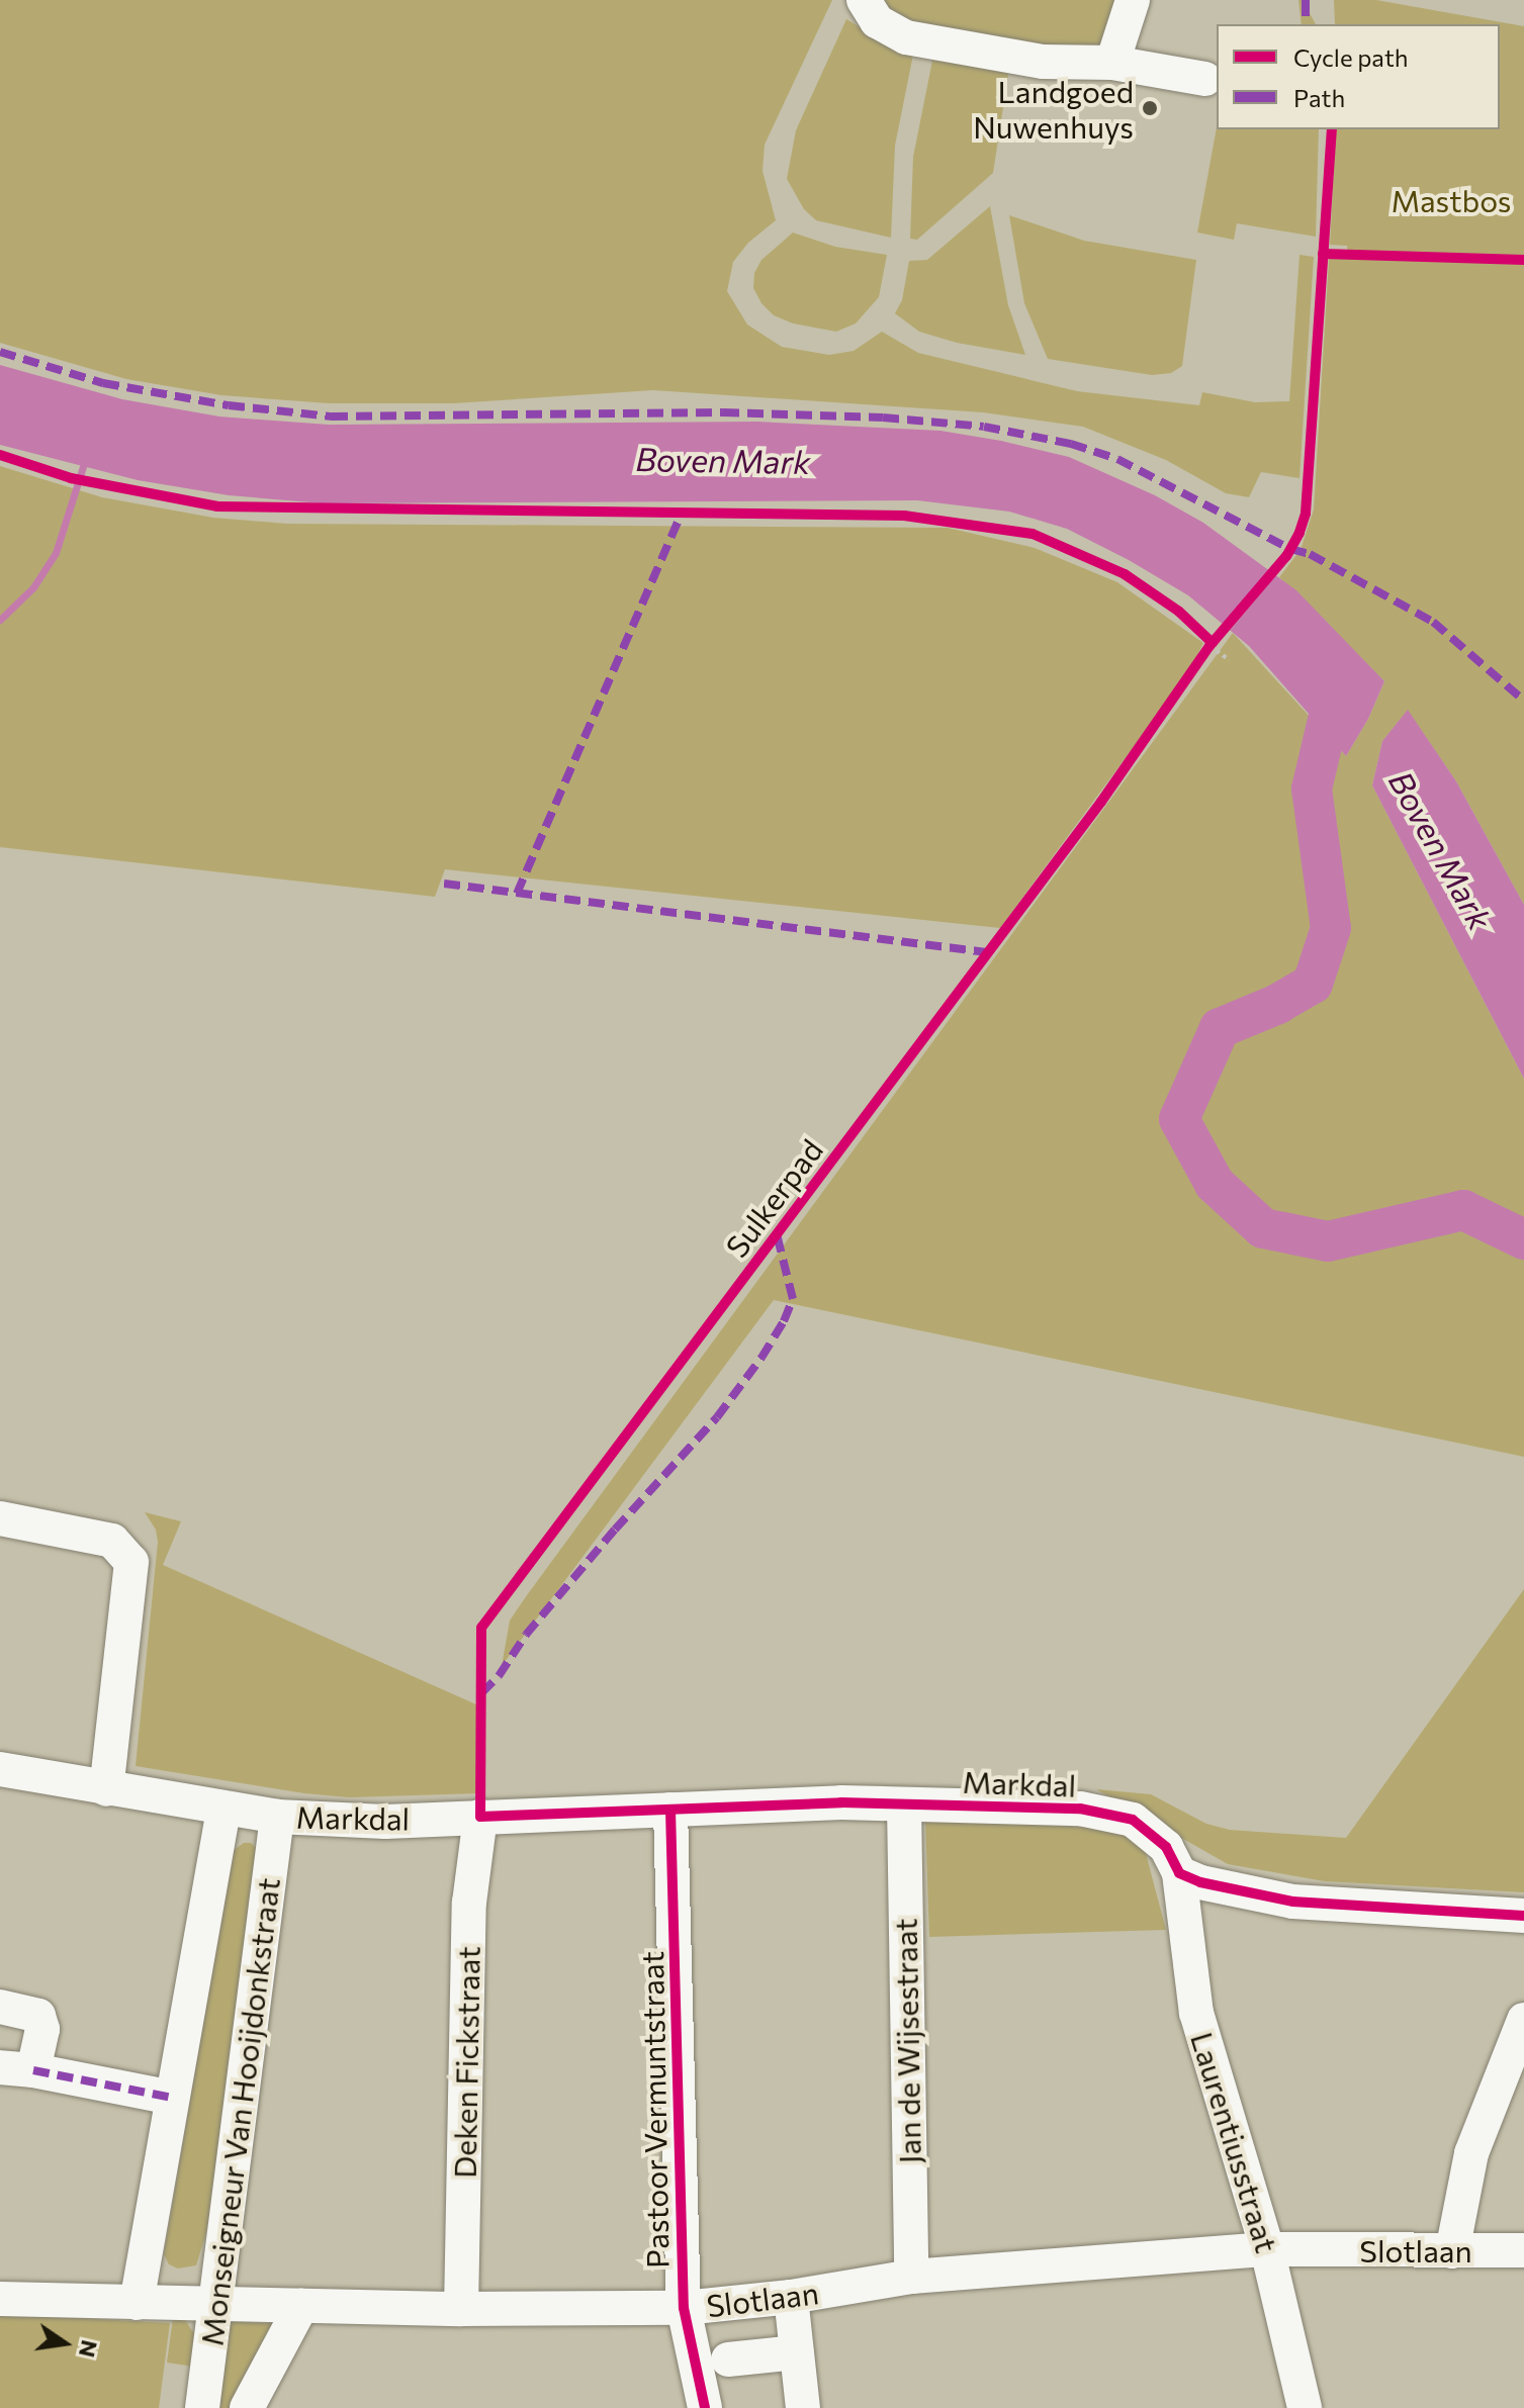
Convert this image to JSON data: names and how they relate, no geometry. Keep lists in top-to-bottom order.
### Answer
{
  "streets": {
    "street": [
      "Markdal",
      "Jan de Wijsestraat",
      "Deken Fickstraat",
      "Pastoor Vermuntstraat",
      "Monseigneur Van Hooijdonkstraat",
      "Laurentiusstraat",
      "Slotlaan"
    ],
    "cycle path": ["Sulkerpad"]
  },
  "crossings": [
    ["Markdal", "Jan de Wijsestraat"],
    ["Markdal", "Deken Fickstraat"],
    ["Markdal", "Pastoor Vermuntstraat"],
    ["Markdal", "Monseigneur Van Hooijdonkstraat"],
    ["Markdal", "Laurentiusstraat"],
    ["Jan de Wijsestraat", "Slotlaan"],
    ["Deken Fickstraat", "Slotlaan"],
    ["Pastoor Vermuntstraat", "Slotlaan"],
    ["Monseigneur Van Hooijdonkstraat", "Slotlaan"],
    ["Laurentiusstraat", "Slotlaan"]
  ],
  "water": ["Boven Mark"],
  "parks": ["Mastbos"],
  "places": ["Landgoed Nuwenhuys"],
  "legend": ["Cycle path", "Path"],
  "north": "right"
}
